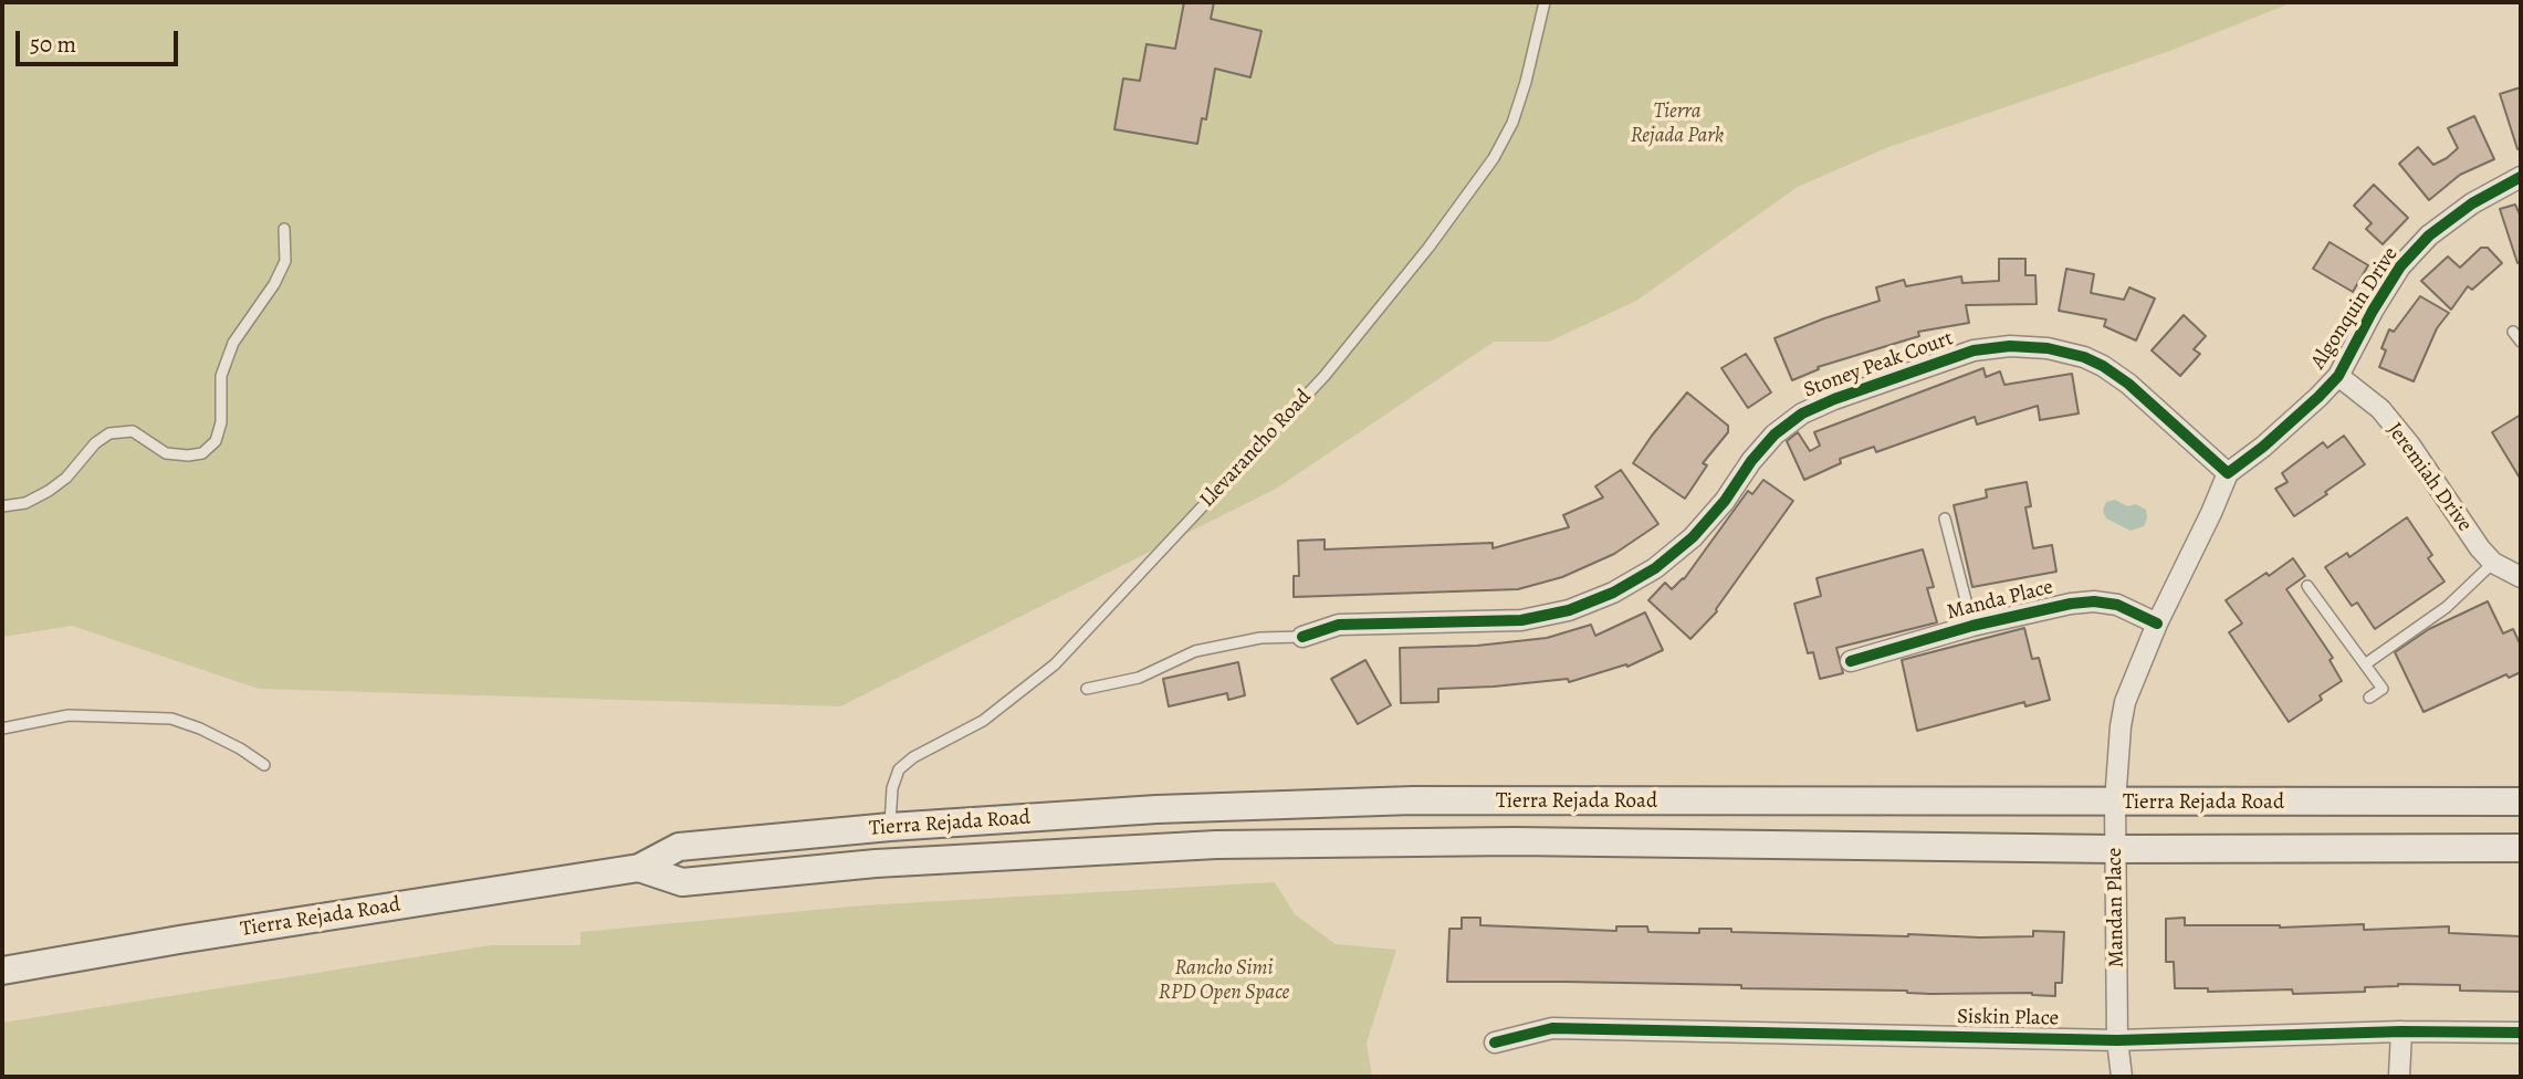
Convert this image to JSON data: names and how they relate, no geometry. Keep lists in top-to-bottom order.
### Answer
{
  "streets": {
    "main road": ["Tierra Rejada Road"],
    "street": [
      "Algonquin Drive",
      "Stoney Peak Court",
      "Jeremiah Drive",
      "Manda Place",
      "Mandan Place",
      "Siskin Place"
    ],
    "lane": ["Llevarancho Road"]
  },
  "crossings": [
    ["Algonquin Drive", "Stoney Peak Court"],
    ["Algonquin Drive", "Jeremiah Drive"],
    ["Algonquin Drive", "Mandan Place"],
    ["Stoney Peak Court", "Mandan Place"],
    ["Llevarancho Road", "Tierra Rejada Road"],
    ["Manda Place", "Mandan Place"],
    ["Tierra Rejada Road", "Mandan Place"],
    ["Mandan Place", "Siskin Place"]
  ],
  "parks": ["Tierra Rejada Park", "Rancho Simi RPD Open Space"],
  "scale_bar": "50 m"
}
